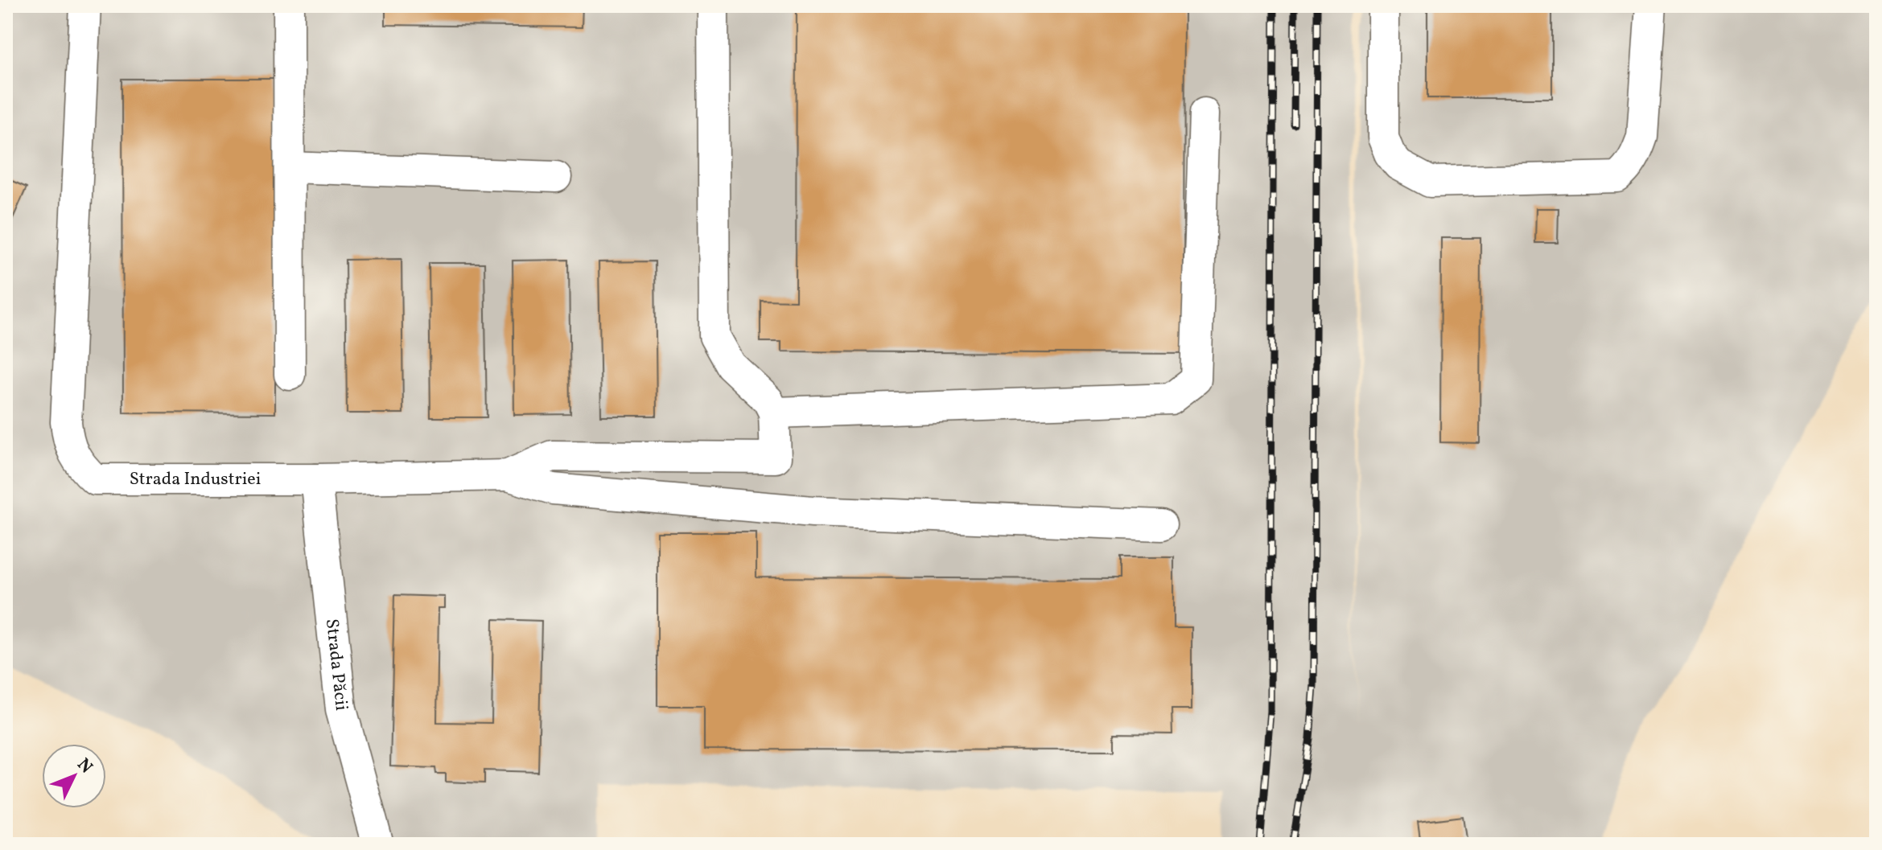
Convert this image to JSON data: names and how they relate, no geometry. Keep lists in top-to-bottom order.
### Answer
{
  "streets": {
    "street": ["Strada Industriei", "Strada Păcii"]
  },
  "crossings": [
    ["Strada Industriei", "Strada Păcii"]
  ],
  "north": "top right"
}
